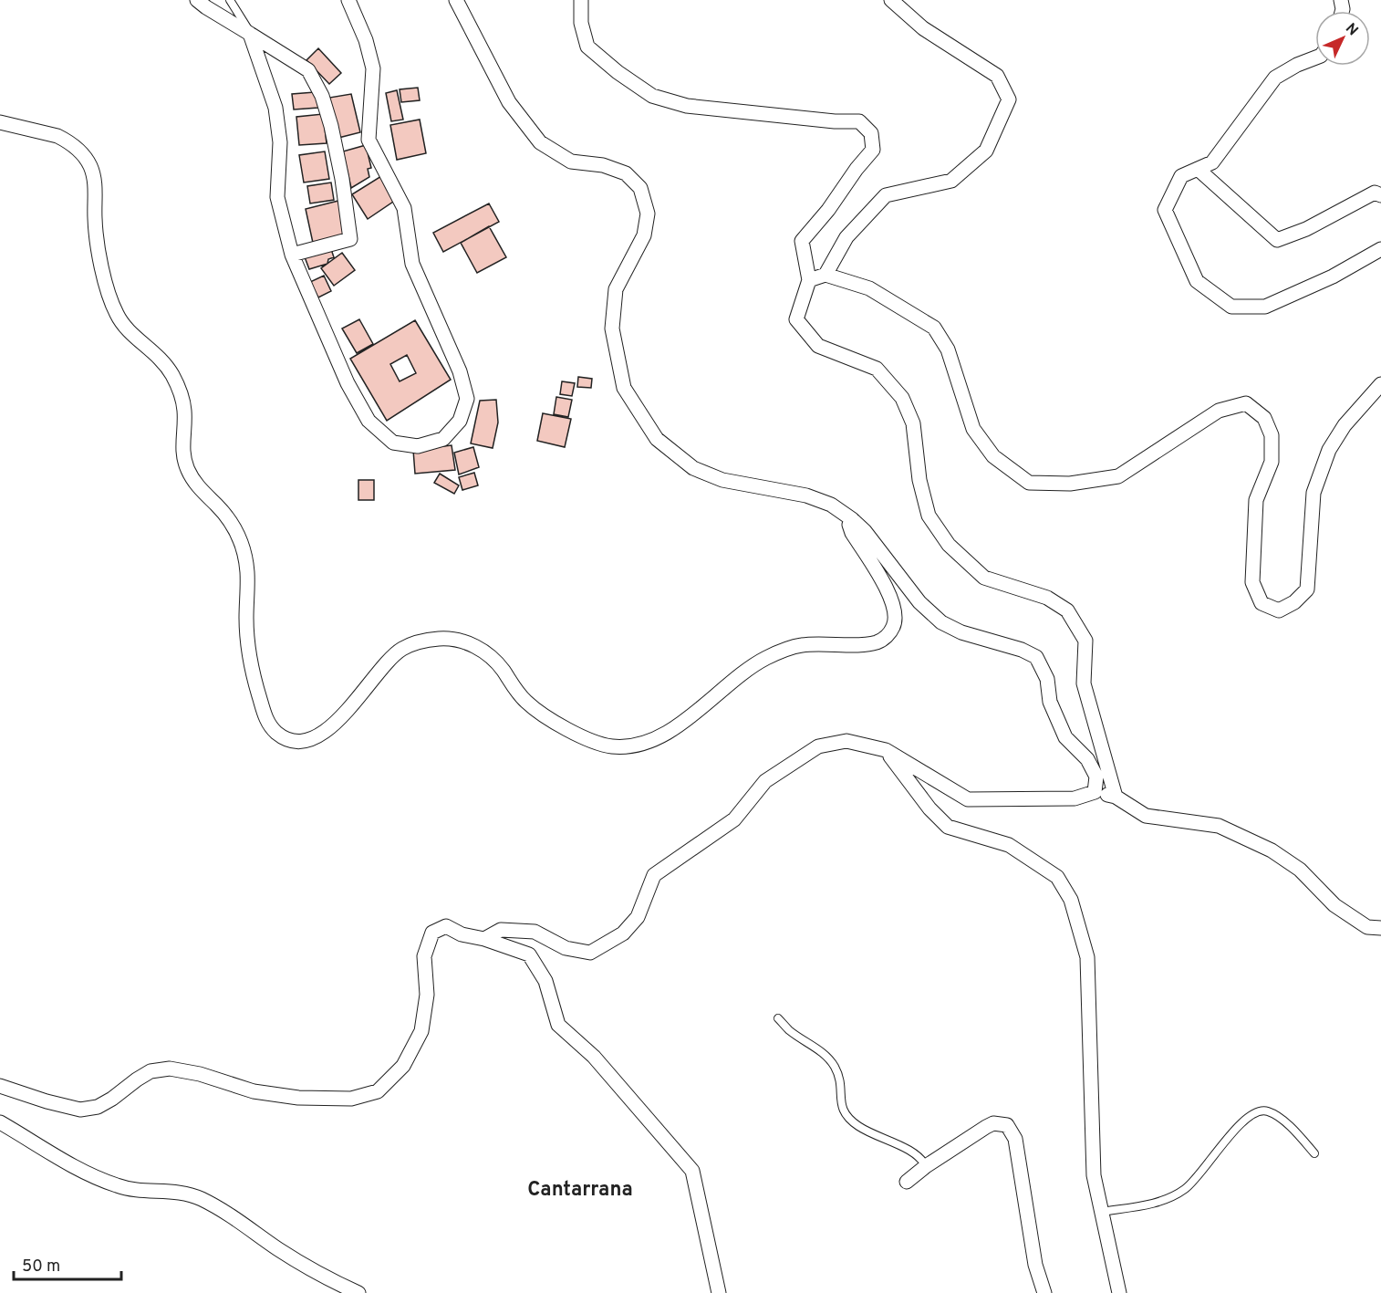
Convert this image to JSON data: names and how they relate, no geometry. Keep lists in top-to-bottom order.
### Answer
{
  "districts": ["Cantarrana"],
  "scale_bar": "50 m",
  "north": "top right"
}
